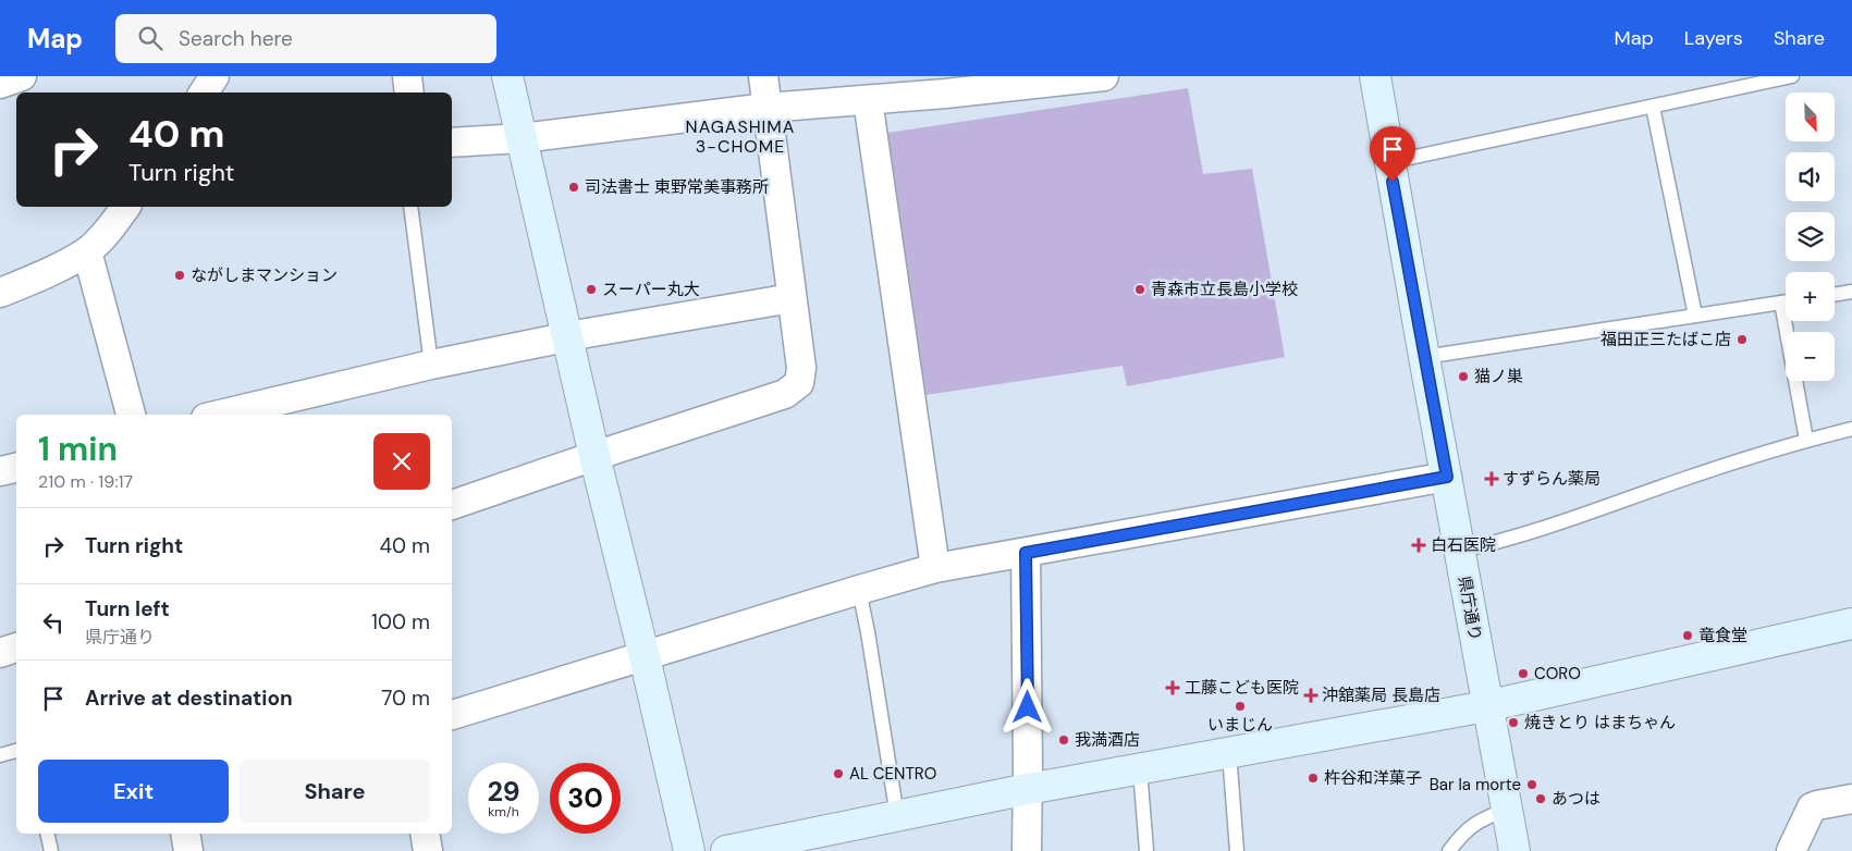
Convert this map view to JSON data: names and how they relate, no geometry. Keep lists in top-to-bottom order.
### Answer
{
  "streets": {
    "street": ["県庁通り"]
  },
  "districts": ["NAGASHIMA 3-CHOME"],
  "places": {
    "other": [
      "司法書士 東野常美事務所",
      "ながしまマンション",
      "スーパー丸大",
      "青森市立長島小学校",
      "福田正三たばこ店",
      "猫ノ巣",
      "竜食堂",
      "CORO",
      "いまじん",
      "焼きとり はまちゃん",
      "我満酒店",
      "AL CENTRO",
      "杵谷和洋菓子",
      "Bar la morte",
      "あつは"
    ],
    "health": [
      "すずらん薬局",
      "白石医院",
      "工藤こども医院",
      "沖舘薬局 長島店"
    ]
  },
  "north": "bottom right",
  "page": {
    "header": "Map",
    "search": "Search here",
    "nav": ["Map", "Layers", "Share"],
    "map_buttons": ["+", "−"],
    "turn": ["40 m", "Turn right"],
    "heading": ["1 min", "210 m · 19:17"],
    "list": [
      {
        "name": "Turn right",
        "value": "40 m"
      },
      {
        "name": "Turn left",
        "note": "県庁通り",
        "value": "100 m"
      },
      {
        "name": "Arrive at destination",
        "value": "70 m"
      }
    ],
    "buttons": ["Exit", "Share"],
    "speed": "29 km/h",
    "limit": "30"
  }
}
